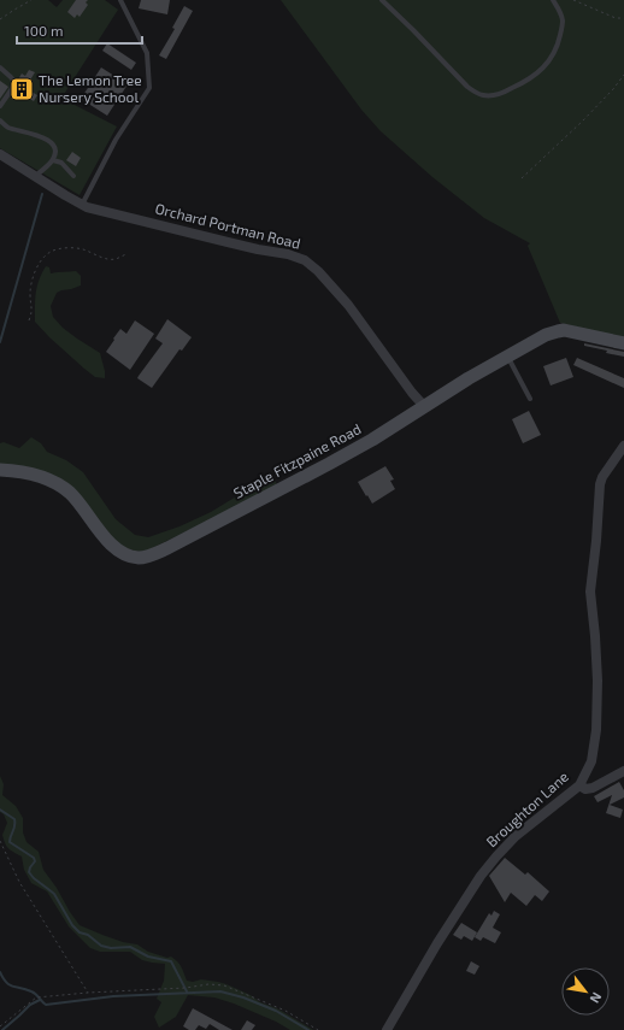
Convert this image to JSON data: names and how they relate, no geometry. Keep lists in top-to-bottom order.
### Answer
{
  "streets": {
    "street": ["Orchard Portman Road", "Staple Fitzpaine Road", "Broughton Lane"]
  },
  "crossings": [
    ["Orchard Portman Road", "Staple Fitzpaine Road"]
  ],
  "places": {
    "building": ["The Lemon Tree Nursery School"]
  },
  "scale_bar": "100 m",
  "north": "bottom right"
}
